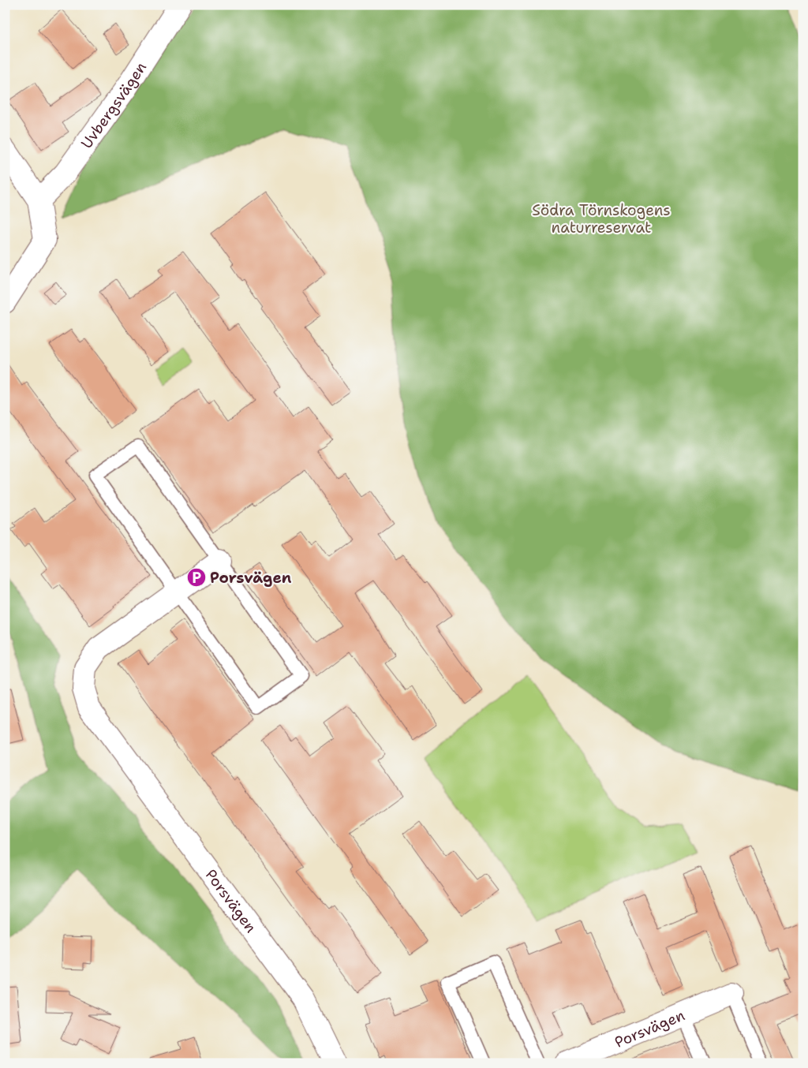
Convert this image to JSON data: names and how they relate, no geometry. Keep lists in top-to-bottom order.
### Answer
{
  "streets": {
    "street": ["Uvbergsvägen", "Porsvägen"]
  },
  "parks": ["Södra Törnskogens naturreservat"],
  "places": {
    "parking": ["Porsvägen"]
  }
}
